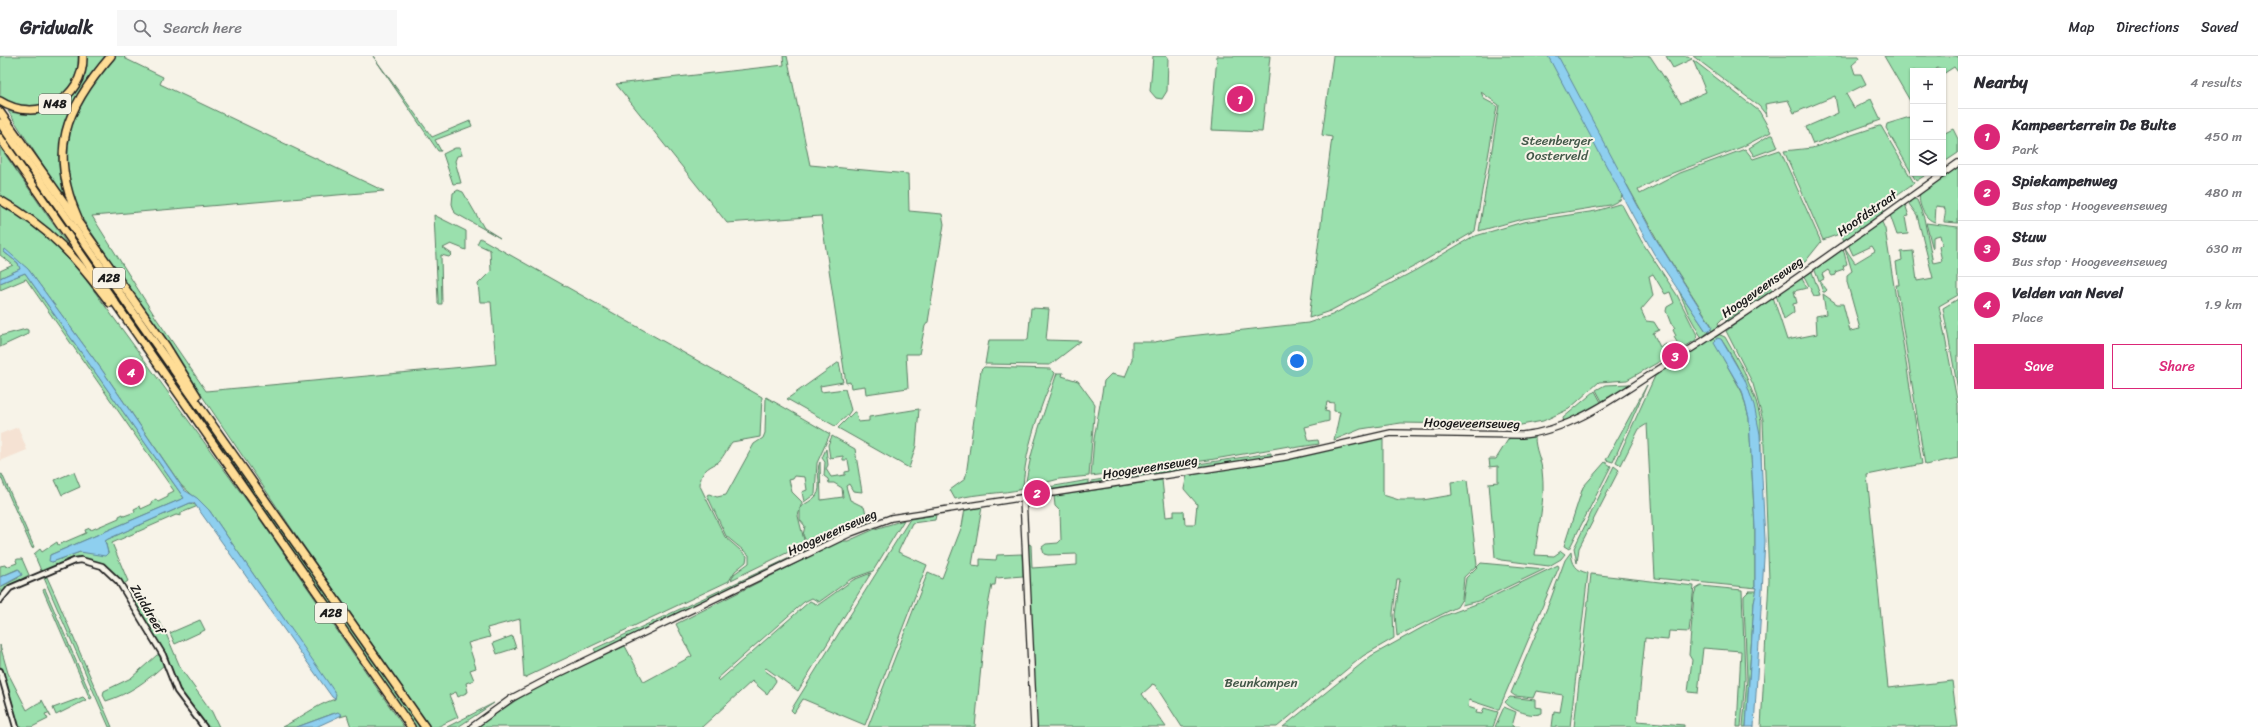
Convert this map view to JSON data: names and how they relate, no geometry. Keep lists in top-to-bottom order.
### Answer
{
  "streets": {
    "highway": ["N48", "A28"],
    "main road": ["Hoofdstraat", "Hoogeveenseweg"],
    "street": ["Zuiddreef"]
  },
  "crossings": [
    ["Hoofdstraat", "Hoogeveenseweg"]
  ],
  "parks": ["Steenberger Oosterveld", "Beunkampen"],
  "page": {
    "header": "Gridwalk",
    "search": "Search here",
    "nav": ["Map", "Directions", "Saved"],
    "heading": ["Nearby", "4 results"],
    "map_buttons": ["+", "−"],
    "pins": [
      "1",
      "3",
      "4",
      "2"
    ],
    "list": [
      {
        "mark": "1",
        "name": "Kampeerterrein De Bulte",
        "note": "Park",
        "value": "450 m"
      },
      {
        "mark": "2",
        "name": "Spiekampenweg",
        "note": "Bus stop · Hoogeveenseweg",
        "value": "480 m"
      },
      {
        "mark": "3",
        "name": "Stuw",
        "note": "Bus stop · Hoogeveenseweg",
        "value": "630 m"
      },
      {
        "mark": "4",
        "name": "Velden van Nevel",
        "note": "Place",
        "value": "1.9 km"
      }
    ],
    "buttons": ["Save", "Share"]
  }
}
